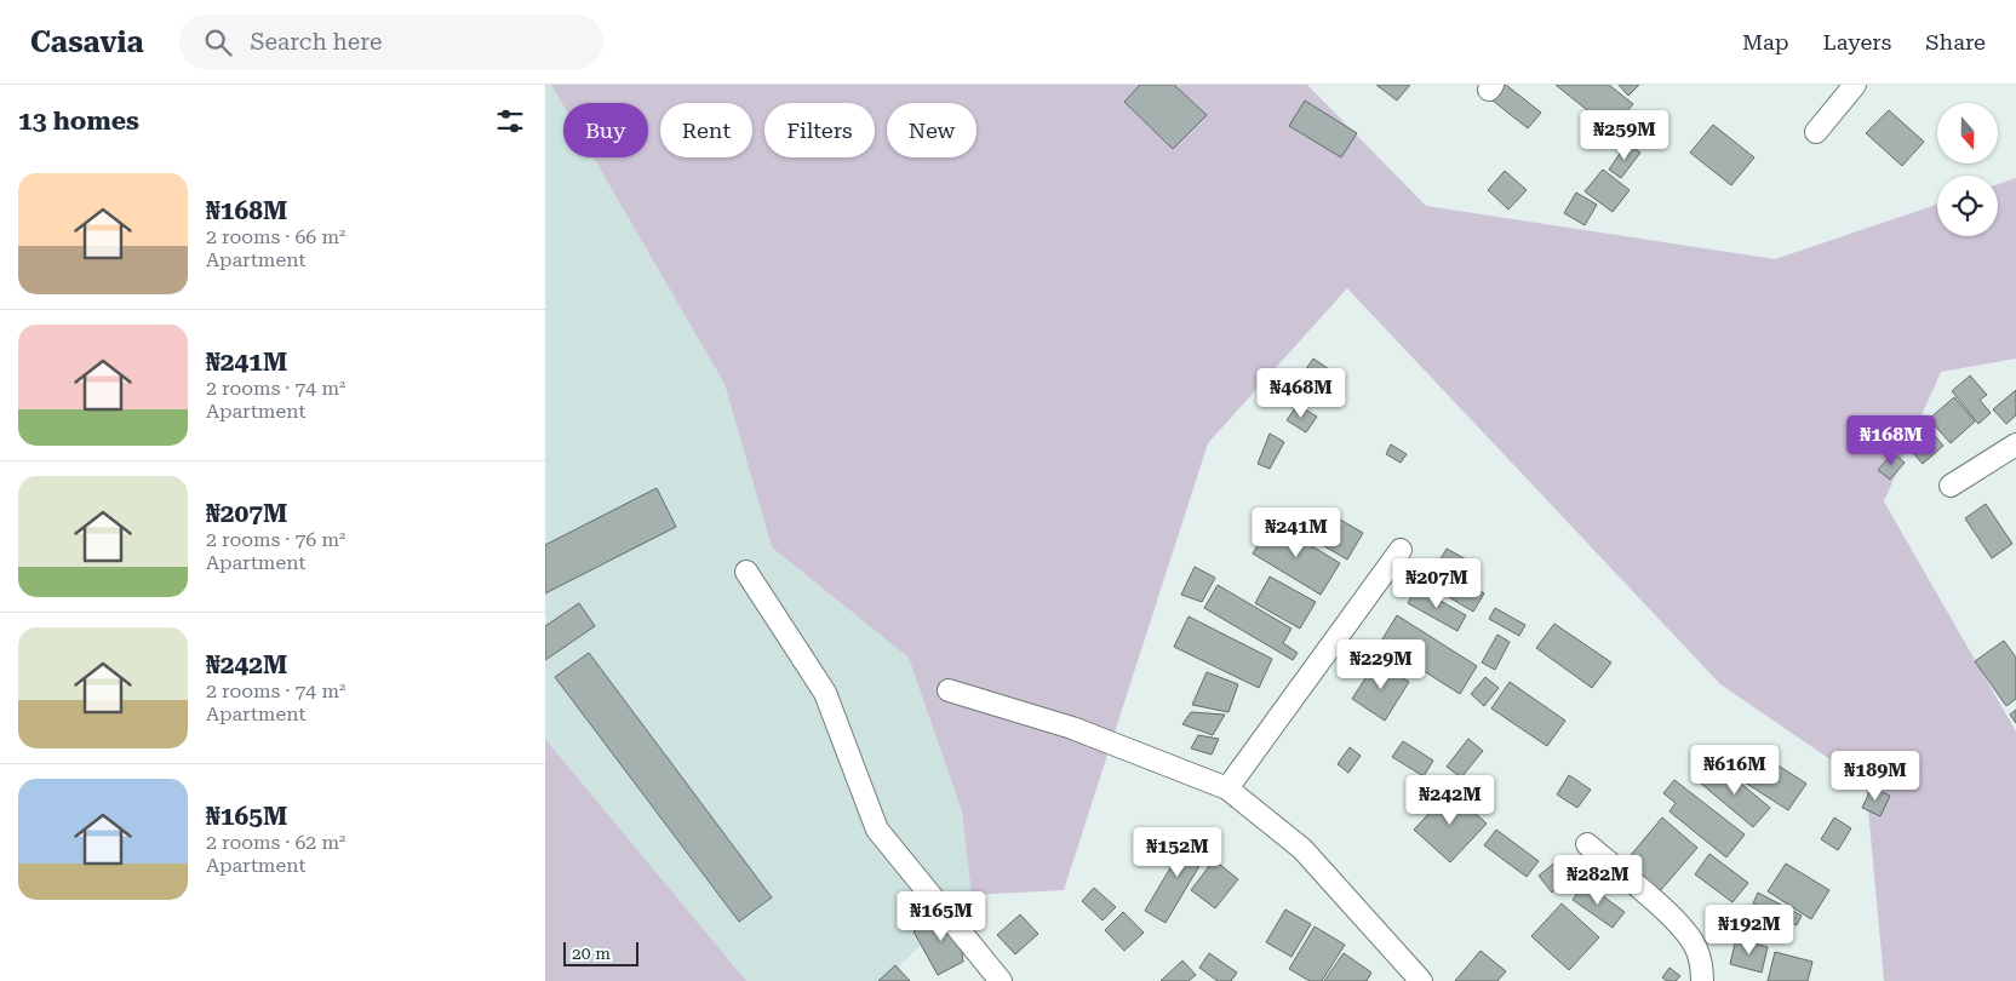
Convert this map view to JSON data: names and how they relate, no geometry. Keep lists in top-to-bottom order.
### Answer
{
  "scale_bar": "20 m",
  "north": "bottom",
  "page": {
    "header": "Casavia",
    "search": "Search here",
    "nav": ["Map", "Layers", "Share"],
    "heading": "13 homes",
    "chip": [
      "Buy",
      "Rent",
      "Filters",
      "New"
    ],
    "price": [
      "₦259M",
      "₦468M",
      "₦168M",
      "₦241M",
      "₦207M",
      "₦229M",
      "₦616M",
      "₦189M",
      "₦242M",
      "₦152M",
      "₦282M",
      "₦165M",
      "₦192M"
    ],
    "list": [
      {
        "name": "₦168M",
        "note": "2 rooms · 66 m² · Apartment"
      },
      {
        "name": "₦241M",
        "note": "2 rooms · 74 m² · Apartment"
      },
      {
        "name": "₦207M",
        "note": "2 rooms · 76 m² · Apartment"
      },
      {
        "name": "₦242M",
        "note": "2 rooms · 74 m² · Apartment"
      },
      {
        "name": "₦165M",
        "note": "2 rooms · 62 m² · Apartment"
      }
    ],
    "scale": "20 m"
  }
}
